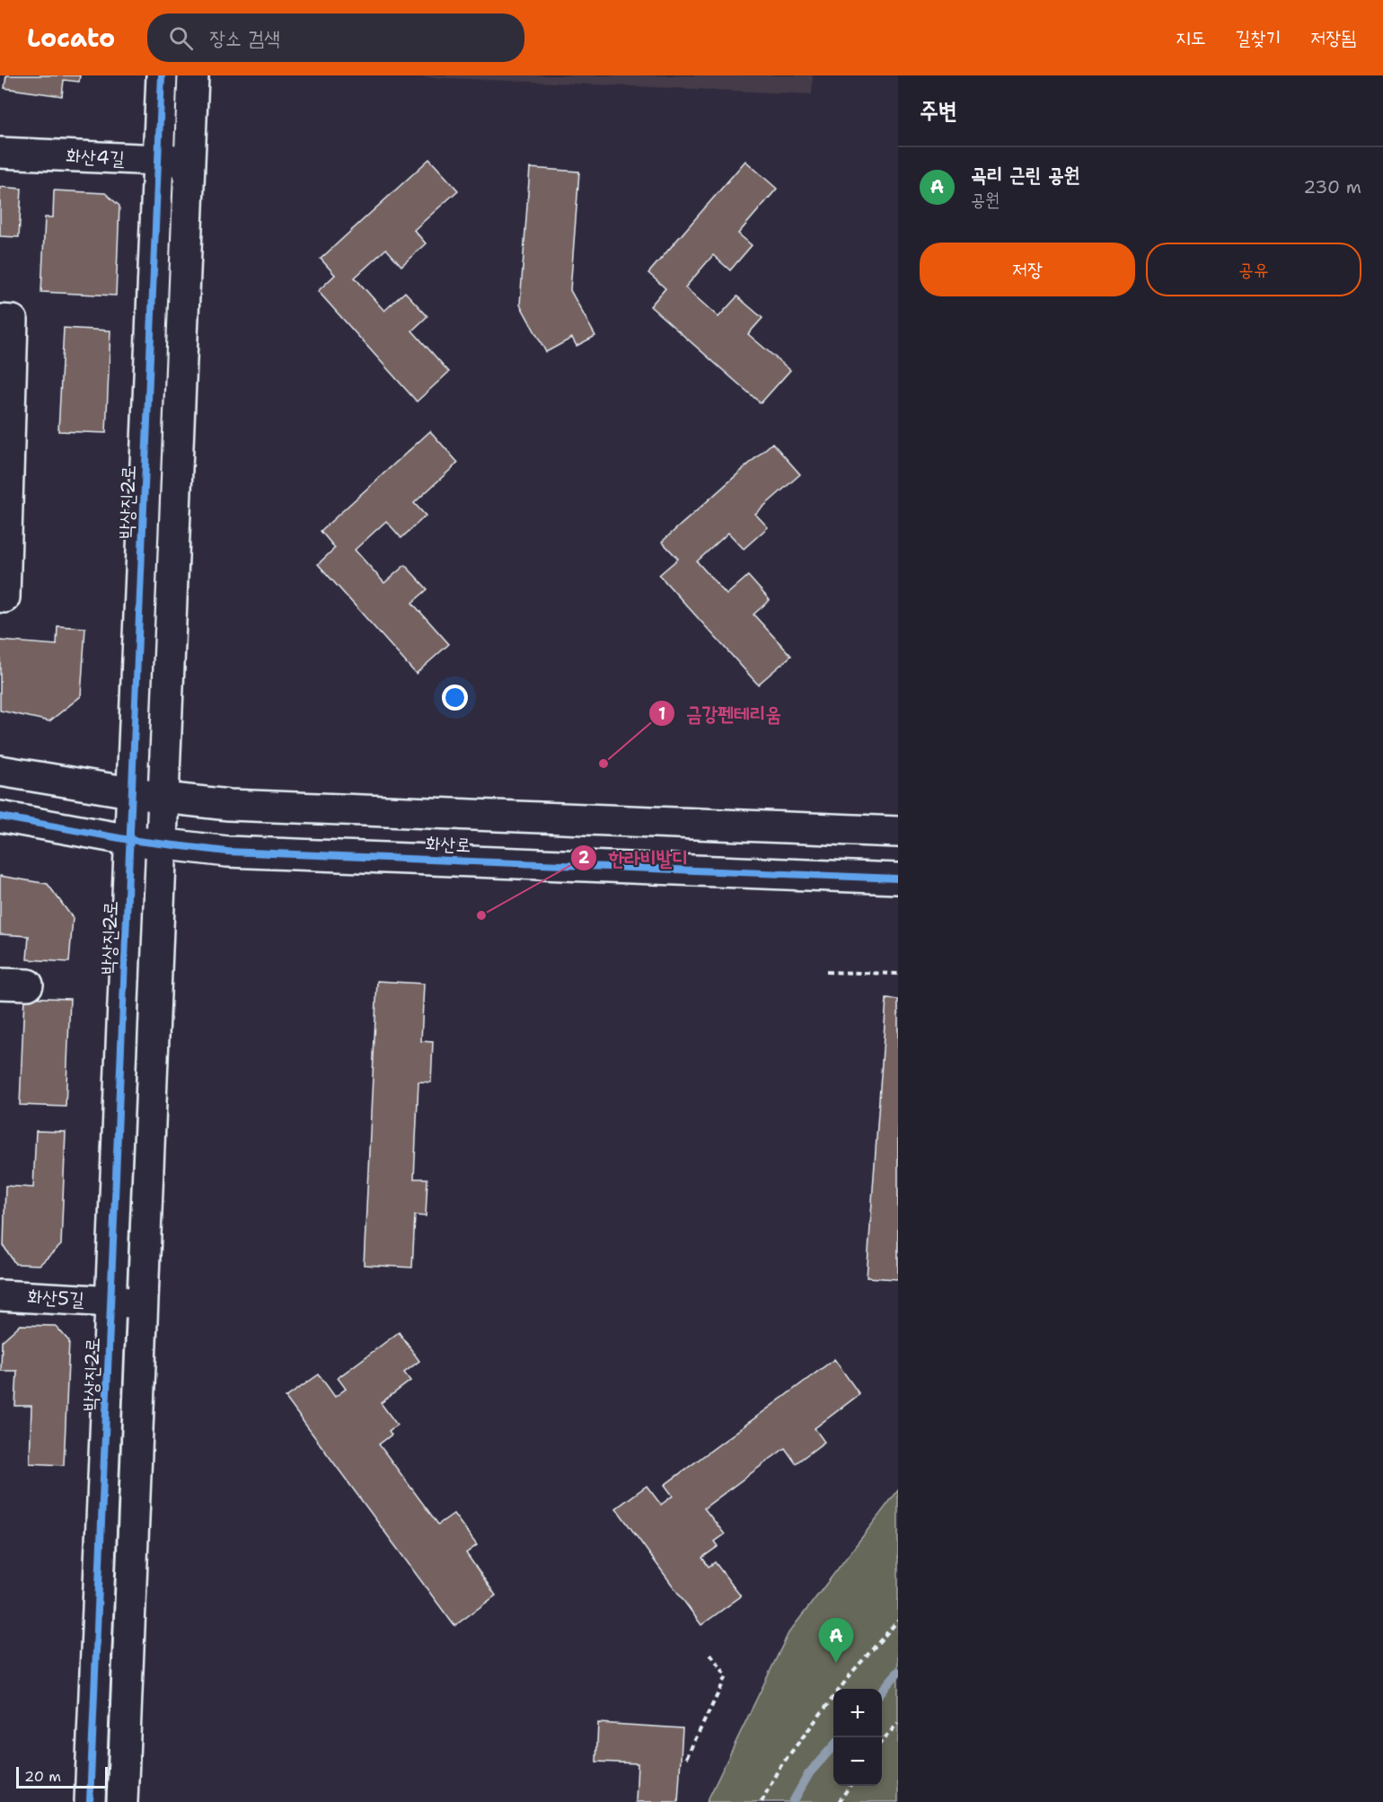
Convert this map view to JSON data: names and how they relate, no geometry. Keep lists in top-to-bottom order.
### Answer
{
  "streets": {
    "street": [
      "화산4길",
      "박상진2로",
      "화산로",
      "화산5길"
    ]
  },
  "crossings": [
    ["화산4길", "박상진2로"],
    ["박상진2로", "화산로"],
    ["박상진2로", "화산5길"]
  ],
  "places": ["금강펜테리움", "한라비발디"],
  "scale_bar": "20 m",
  "page": {
    "header": "Locato",
    "search": "장소 검색",
    "nav": ["지도", "길찾기", "저장됨"],
    "heading": "주변",
    "list": [
      {
        "mark": "A",
        "name": "곡리 근린 공원",
        "note": "공원",
        "value": "230 m"
      }
    ],
    "buttons": ["저장", "공유"],
    "pins": "A",
    "map_buttons": ["+", "−"],
    "scale": "20 m"
  }
}
